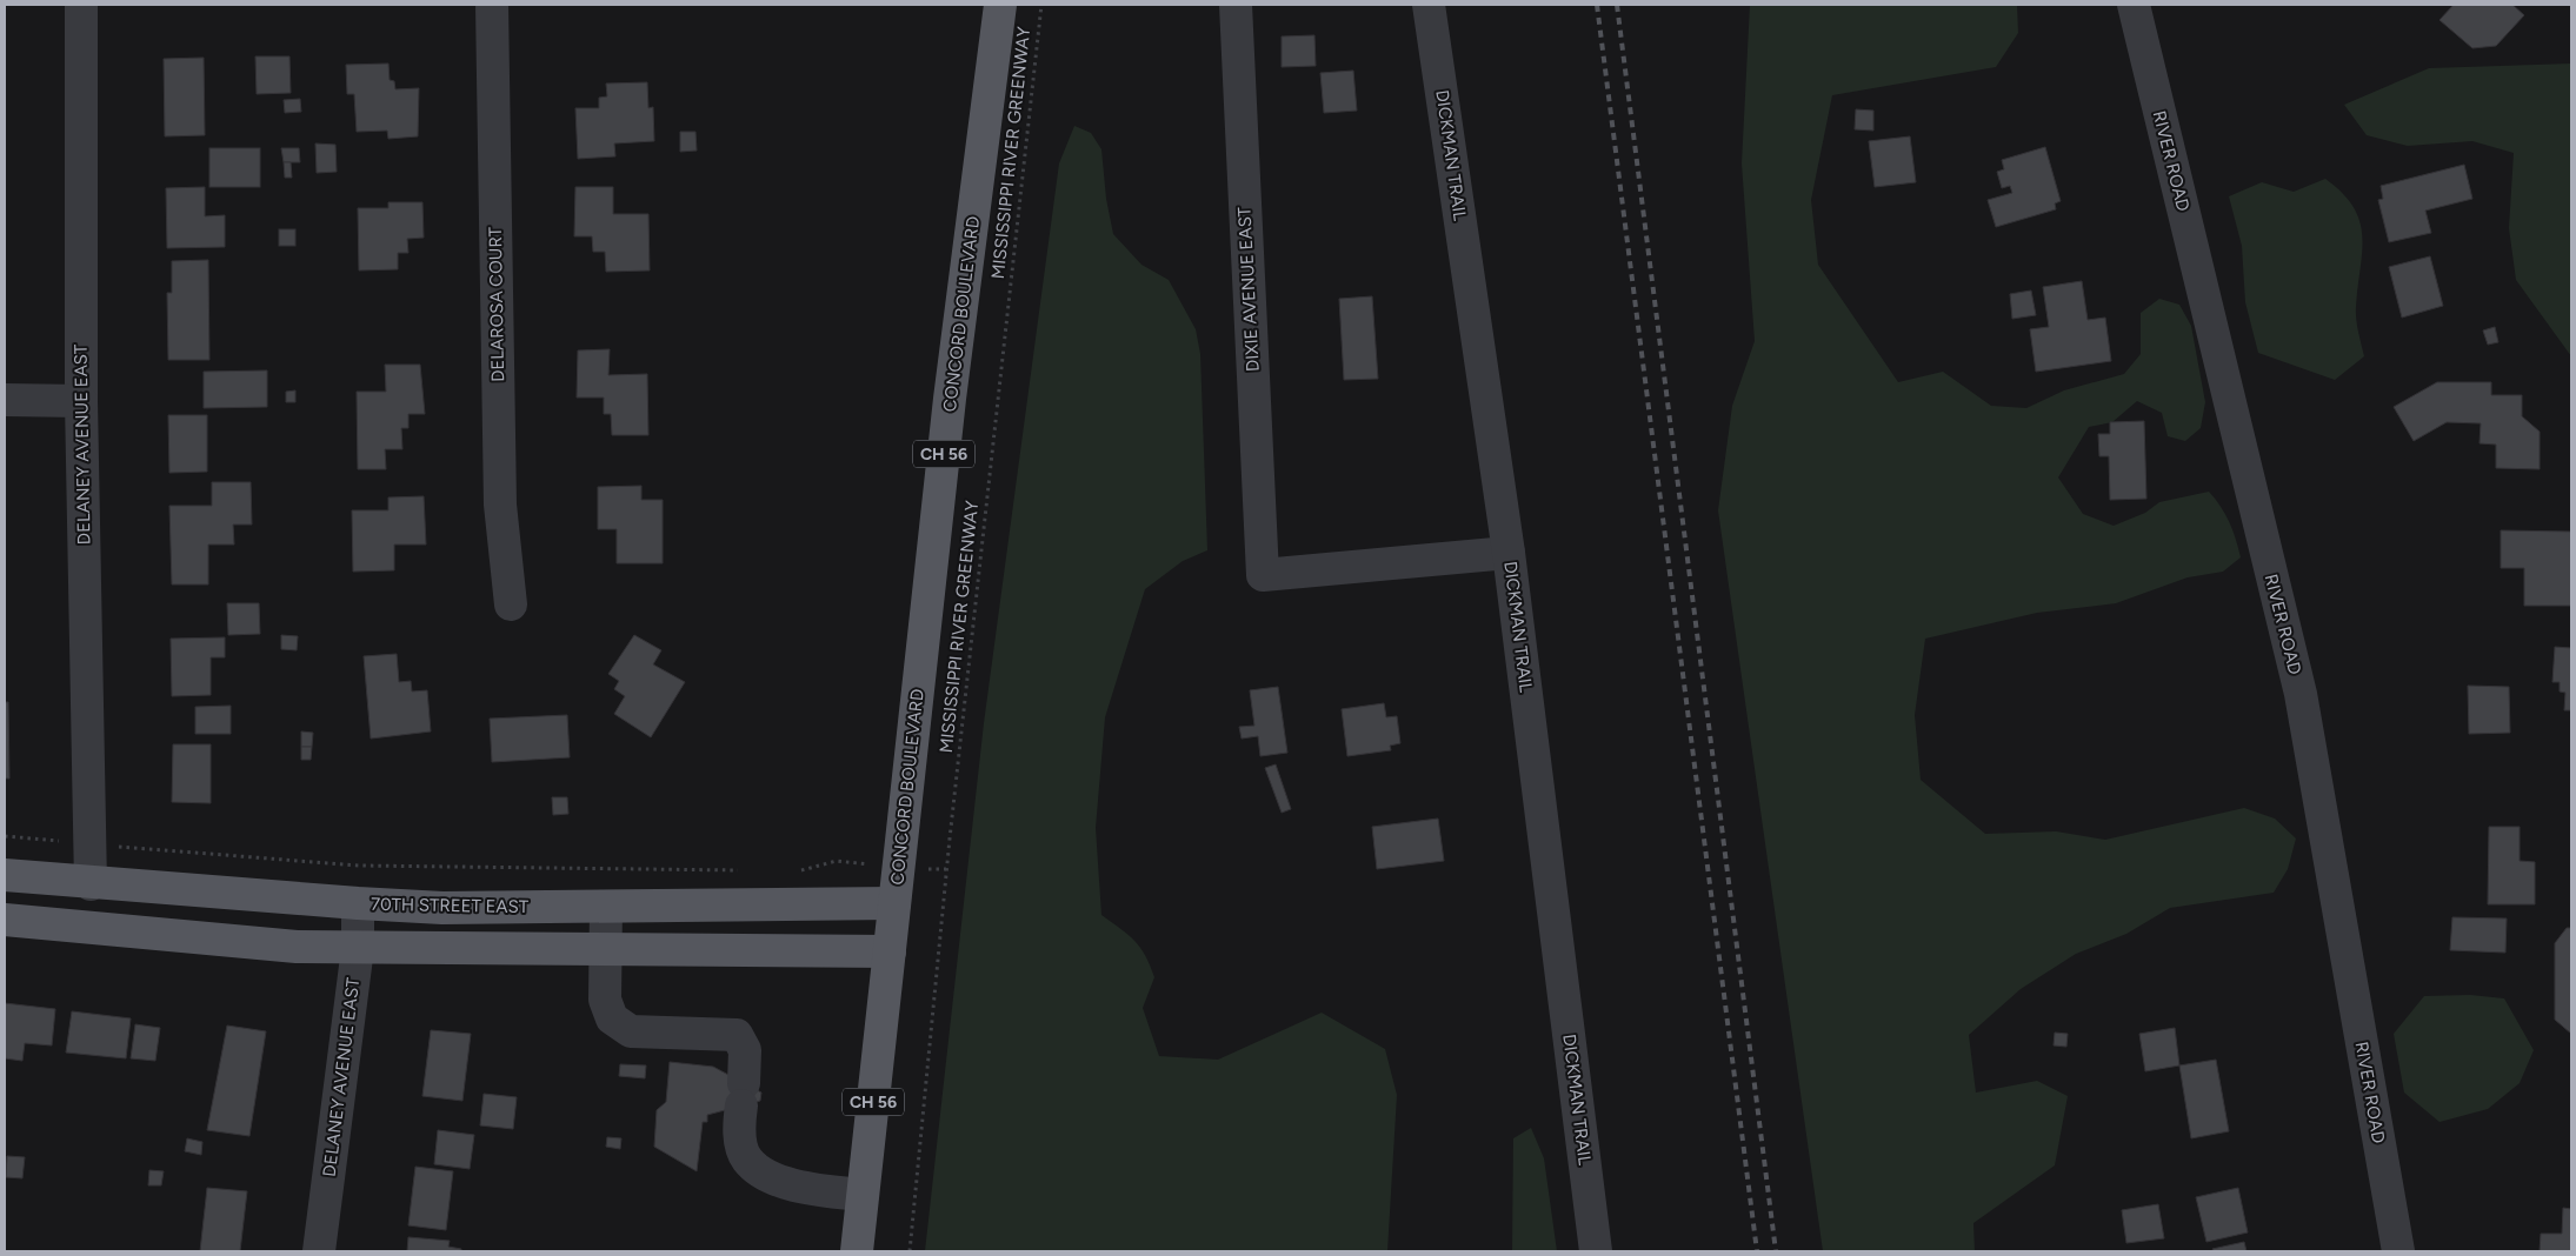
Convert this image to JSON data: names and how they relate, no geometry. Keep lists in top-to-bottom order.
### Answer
{
  "streets": {
    "main road": ["CONCORD BOULEVARD", "CH 56", "70TH STREET EAST"],
    "street": [
      "DICKMAN TRAIL",
      "RIVER ROAD",
      "DIXIE AVENUE EAST",
      "DELAROSA COURT",
      "DELANEY AVENUE EAST"
    ],
    "path": ["MISSISSIPPI RIVER GREENWAY"]
  },
  "crossings": [
    ["DICKMAN TRAIL", "DIXIE AVENUE EAST"],
    ["CONCORD BOULEVARD", "CH 56"],
    ["CONCORD BOULEVARD", "70TH STREET EAST"],
    ["DELANEY AVENUE EAST", "70TH STREET EAST"],
    ["CH 56", "70TH STREET EAST"]
  ]
}
